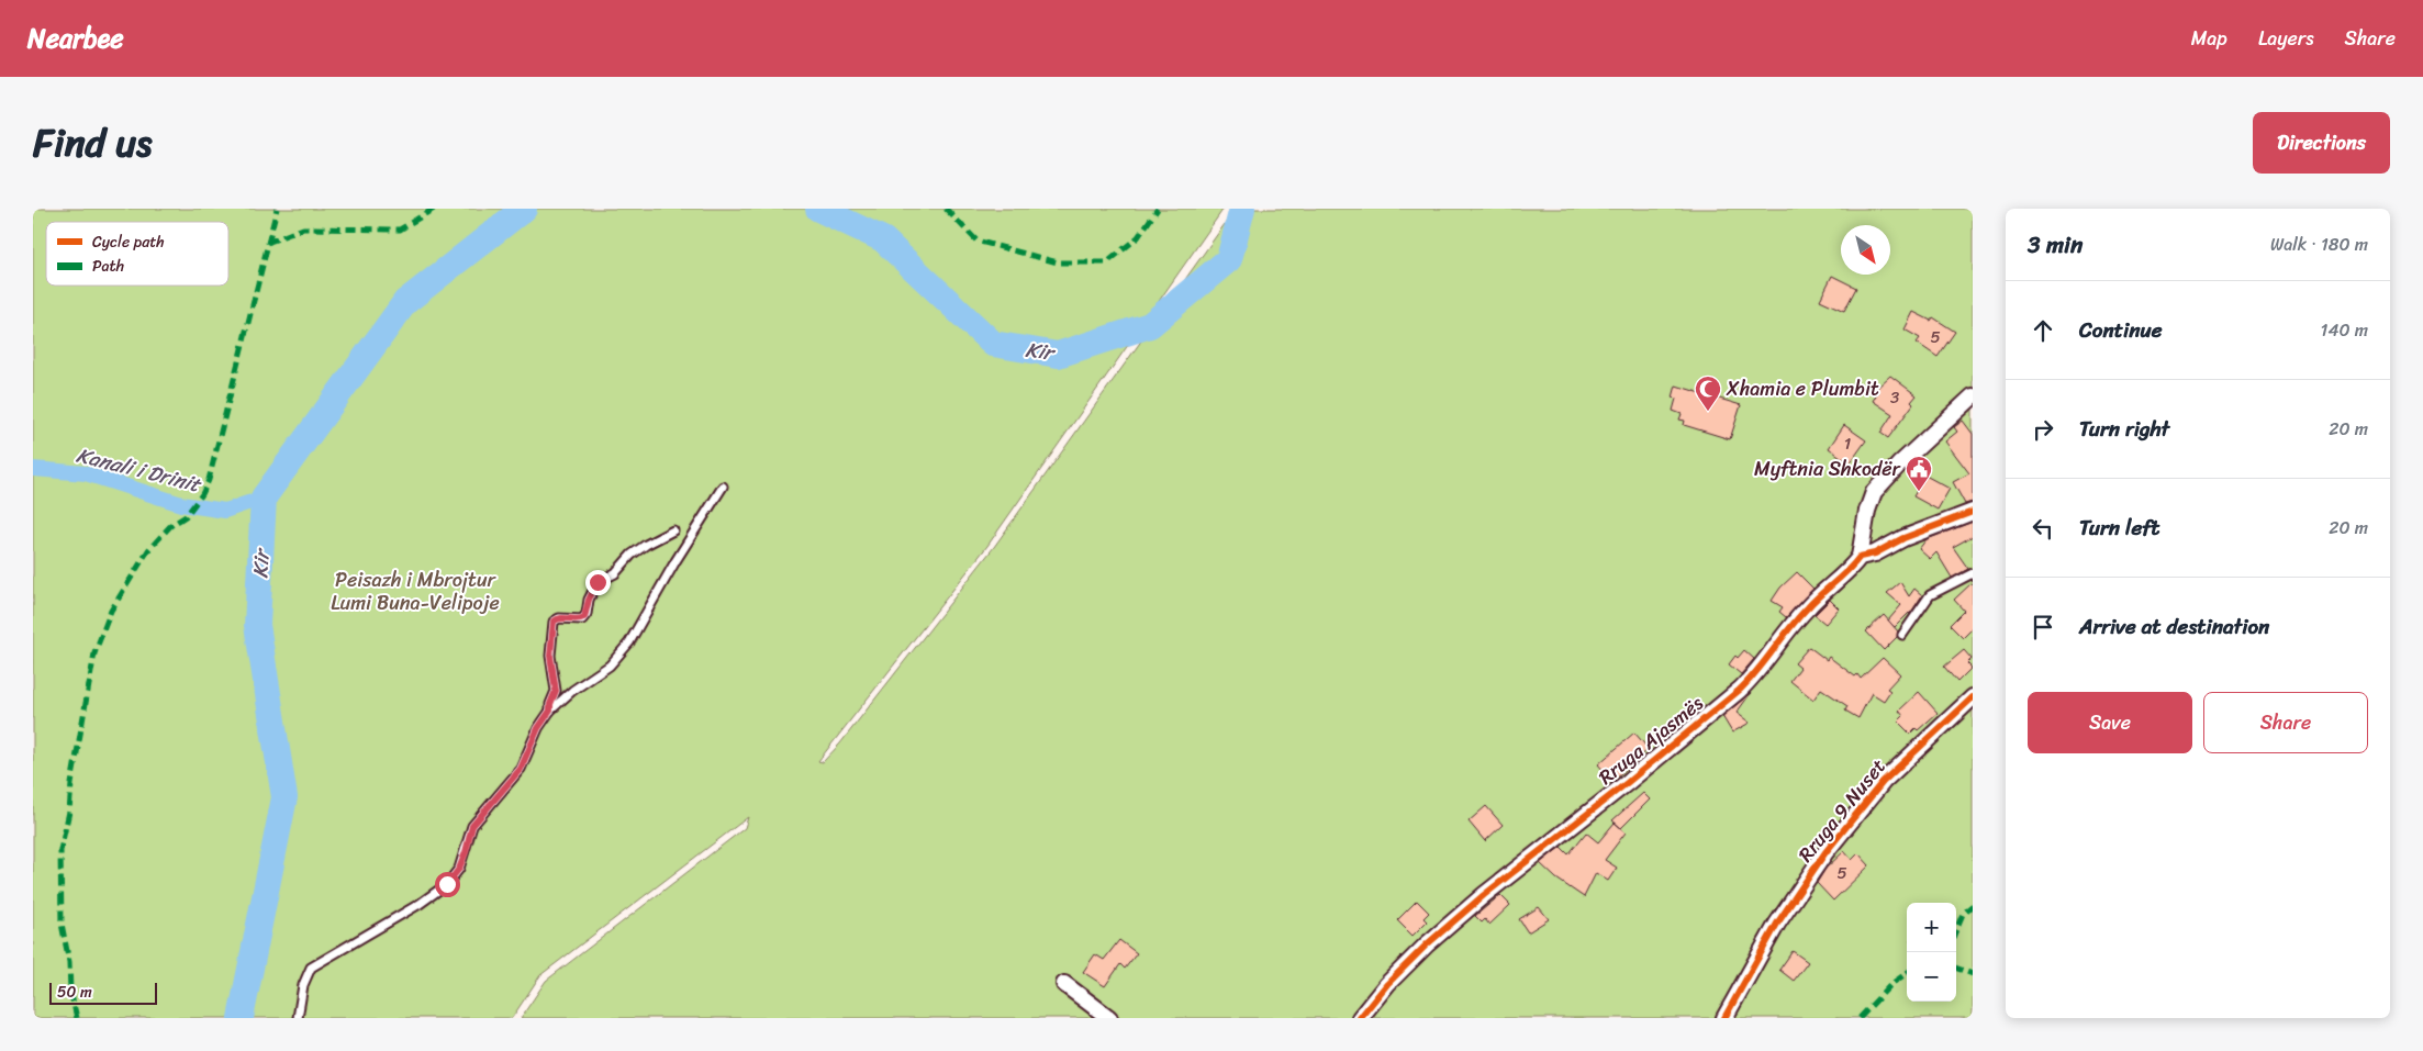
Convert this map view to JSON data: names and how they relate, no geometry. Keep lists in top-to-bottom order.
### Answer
{
  "streets": {
    "street": ["Rruga Ajasmës", "Rruga 9 Nuset"]
  },
  "water": ["Kir", "Kanali i Drinit"],
  "parks": ["Peisazh i Mbrojtur Lumi Buna-Velipoje"],
  "places": {
    "mosque": ["Xhamia e Plumbit"],
    "public building": ["Myftnia Shkodër"]
  },
  "house_numbers": [
    "5",
    "3",
    "1",
    "5"
  ],
  "legend": ["Cycle path", "Path"],
  "scale_bar": "50 m",
  "north": "bottom right",
  "page": {
    "header": "Nearbee",
    "nav": ["Map", "Layers", "Share"],
    "title": "Find us",
    "buttons": [
      "Directions",
      ["Save", "Share"]
    ],
    "heading": ["3 min", "Walk · 180 m"],
    "list": [
      ["Continue", "140 m"],
      ["Turn right", "20 m"],
      ["Turn left", "20 m"],
      "Arrive at destination"
    ],
    "map_buttons": ["+", "−"],
    "scale": "50 m"
  }
}
